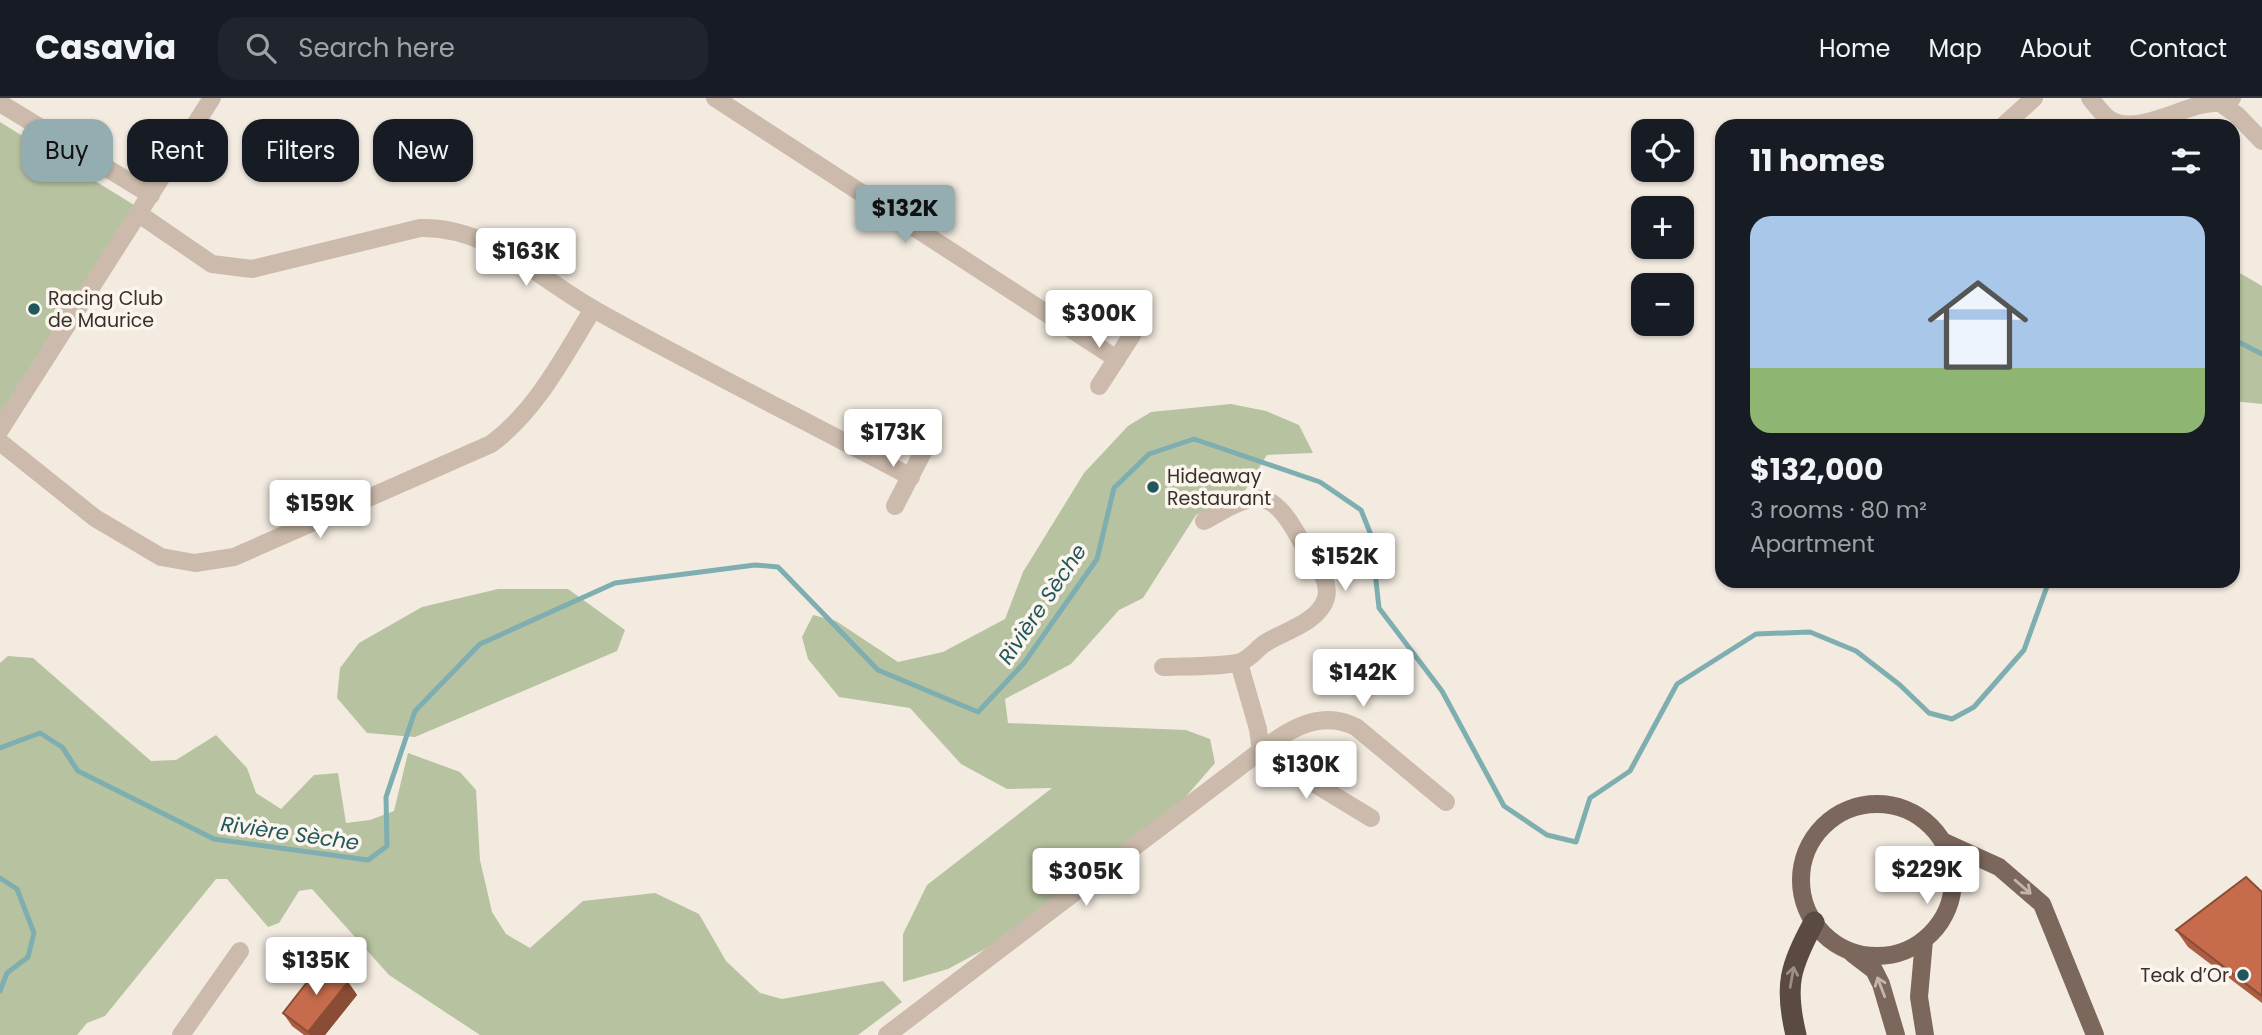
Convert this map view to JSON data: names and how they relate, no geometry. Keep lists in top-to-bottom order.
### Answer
{
  "water": ["Rivière Sèche"],
  "places": ["Racing Club de Maurice", "Hideaway Restaurant", "Teak d’Or"],
  "page": {
    "header": "Casavia",
    "search": "Search here",
    "nav": [
      "Home",
      "Map",
      "About",
      "Contact"
    ],
    "map_buttons": ["+", "−"],
    "chip": [
      "Buy",
      "Rent",
      "Filters",
      "New"
    ],
    "heading": "11 homes",
    "price": [
      "$132K",
      "$163K",
      "$300K",
      "$173K",
      "$159K",
      "$152K",
      "$142K",
      "$130K",
      "$229K",
      "$305K",
      "$135K"
    ],
    "list": [
      {
        "name": "$132,000",
        "note": "3 rooms · 80 m² · Apartment"
      }
    ]
  }
}
